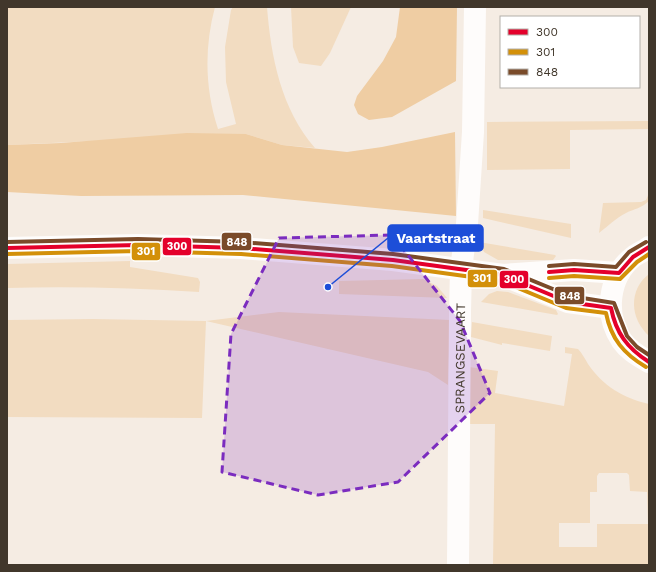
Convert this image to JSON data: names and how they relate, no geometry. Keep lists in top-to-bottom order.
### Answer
{
  "streets": {
    "street": ["SPRANGSEVAART"]
  },
  "places": ["Vaartstraat"],
  "lines": ["transit line 848", "transit line 300", "transit line 301"],
  "legend": ["300", "301", "848"]
}
